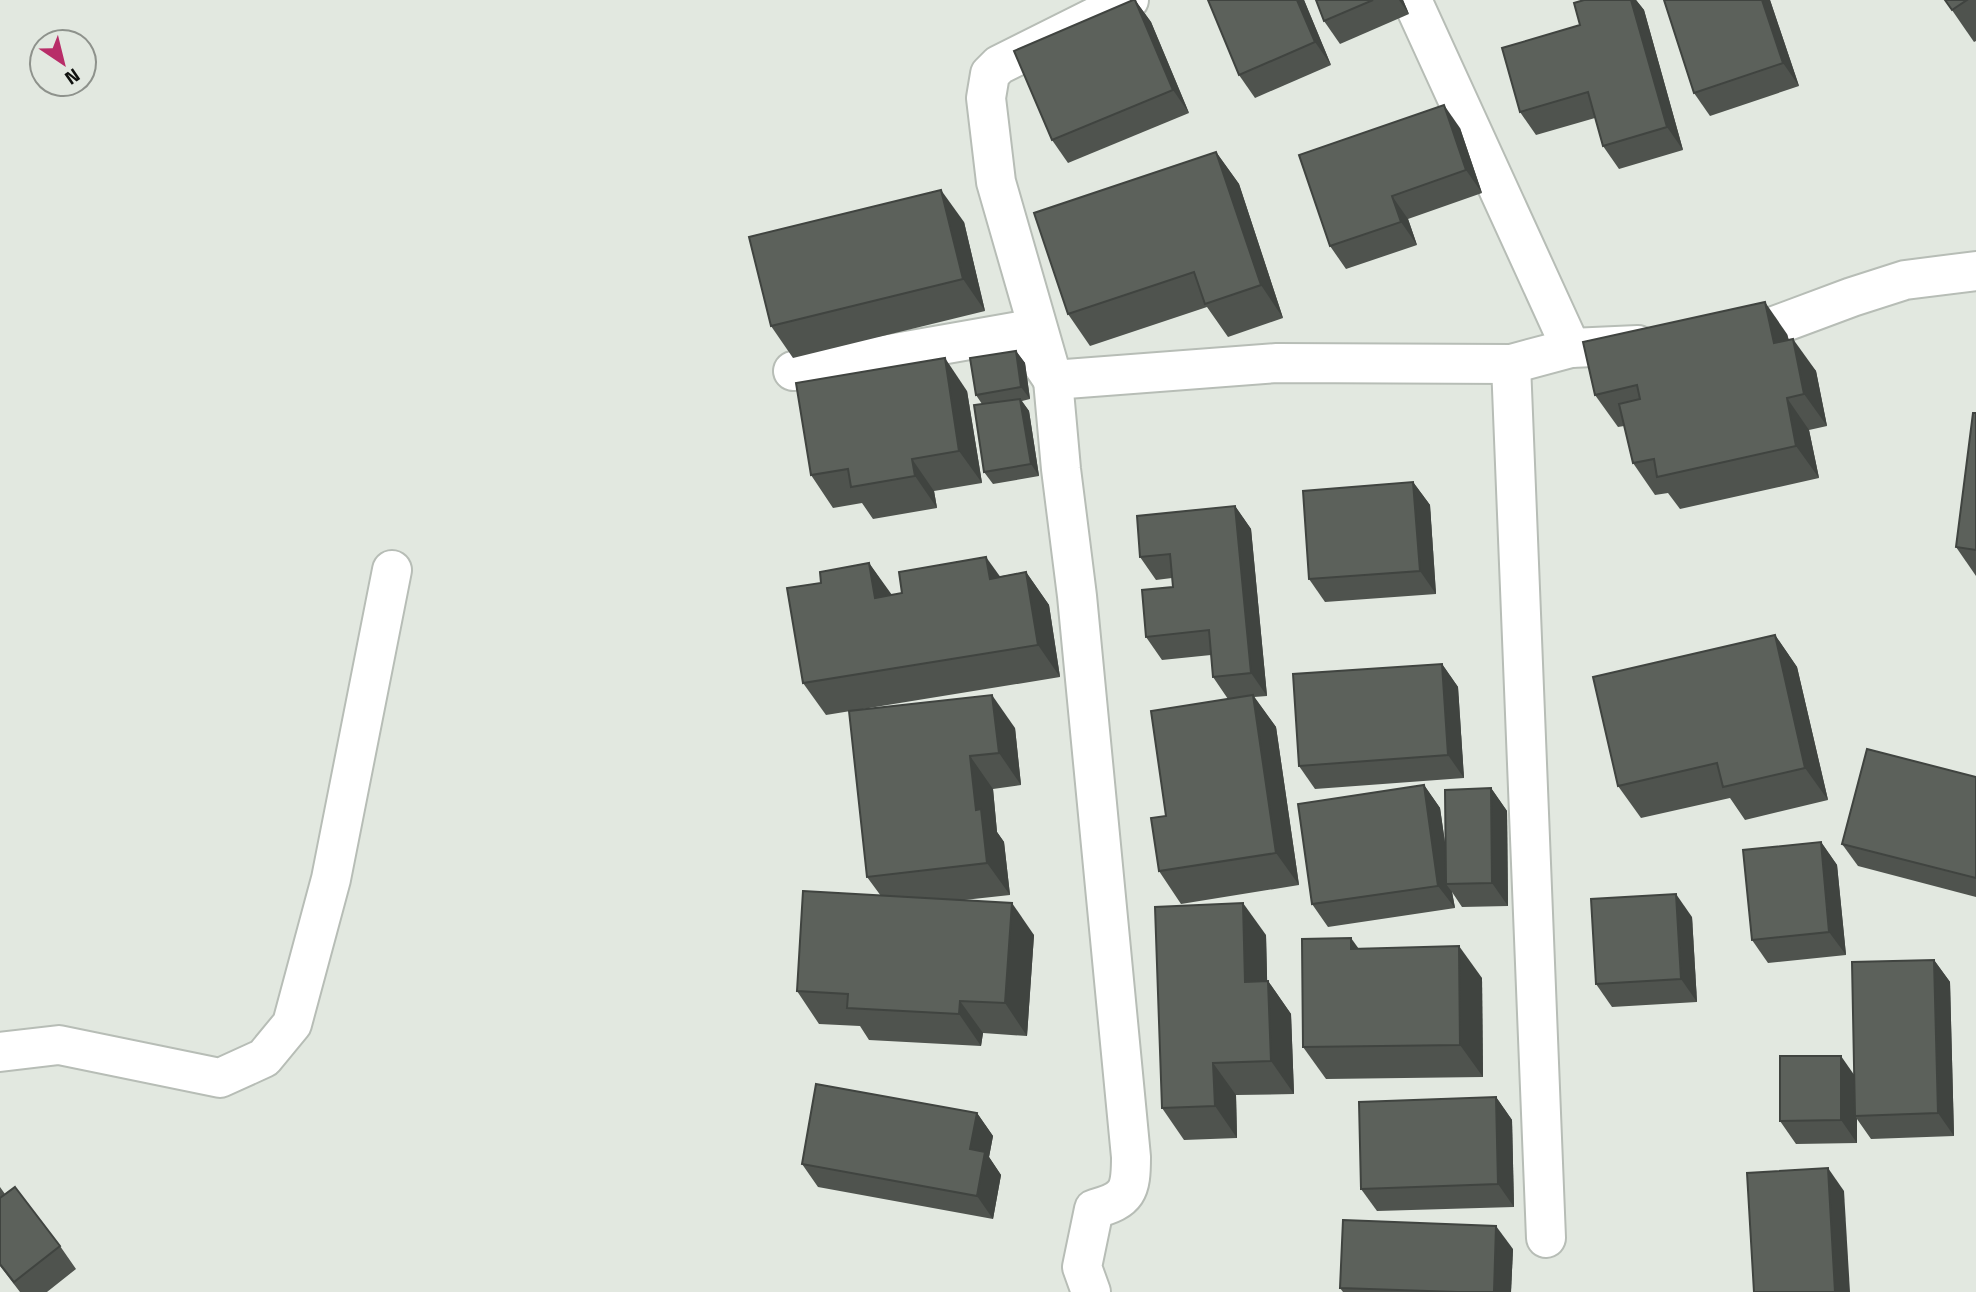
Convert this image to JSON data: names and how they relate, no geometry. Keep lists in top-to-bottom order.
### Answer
{
  "north": "bottom right"
}
